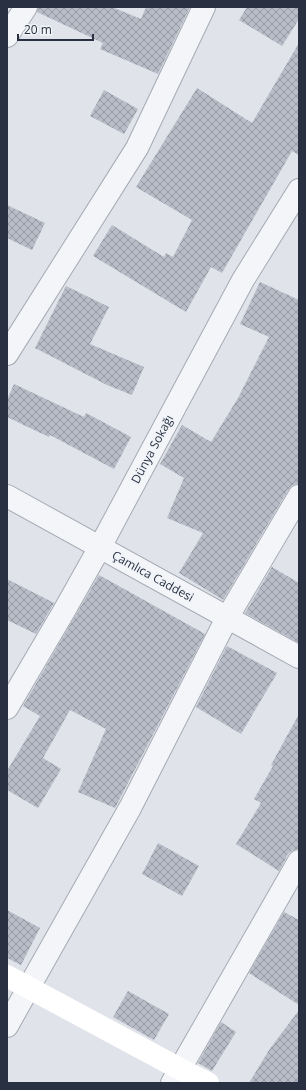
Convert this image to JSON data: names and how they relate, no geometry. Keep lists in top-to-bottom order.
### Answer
{
  "streets": {
    "street": ["Dünya Sokağı", "Çamlıca Caddesi"]
  },
  "crossings": [
    ["Dünya Sokağı", "Çamlıca Caddesi"]
  ],
  "scale_bar": "20 m"
}
